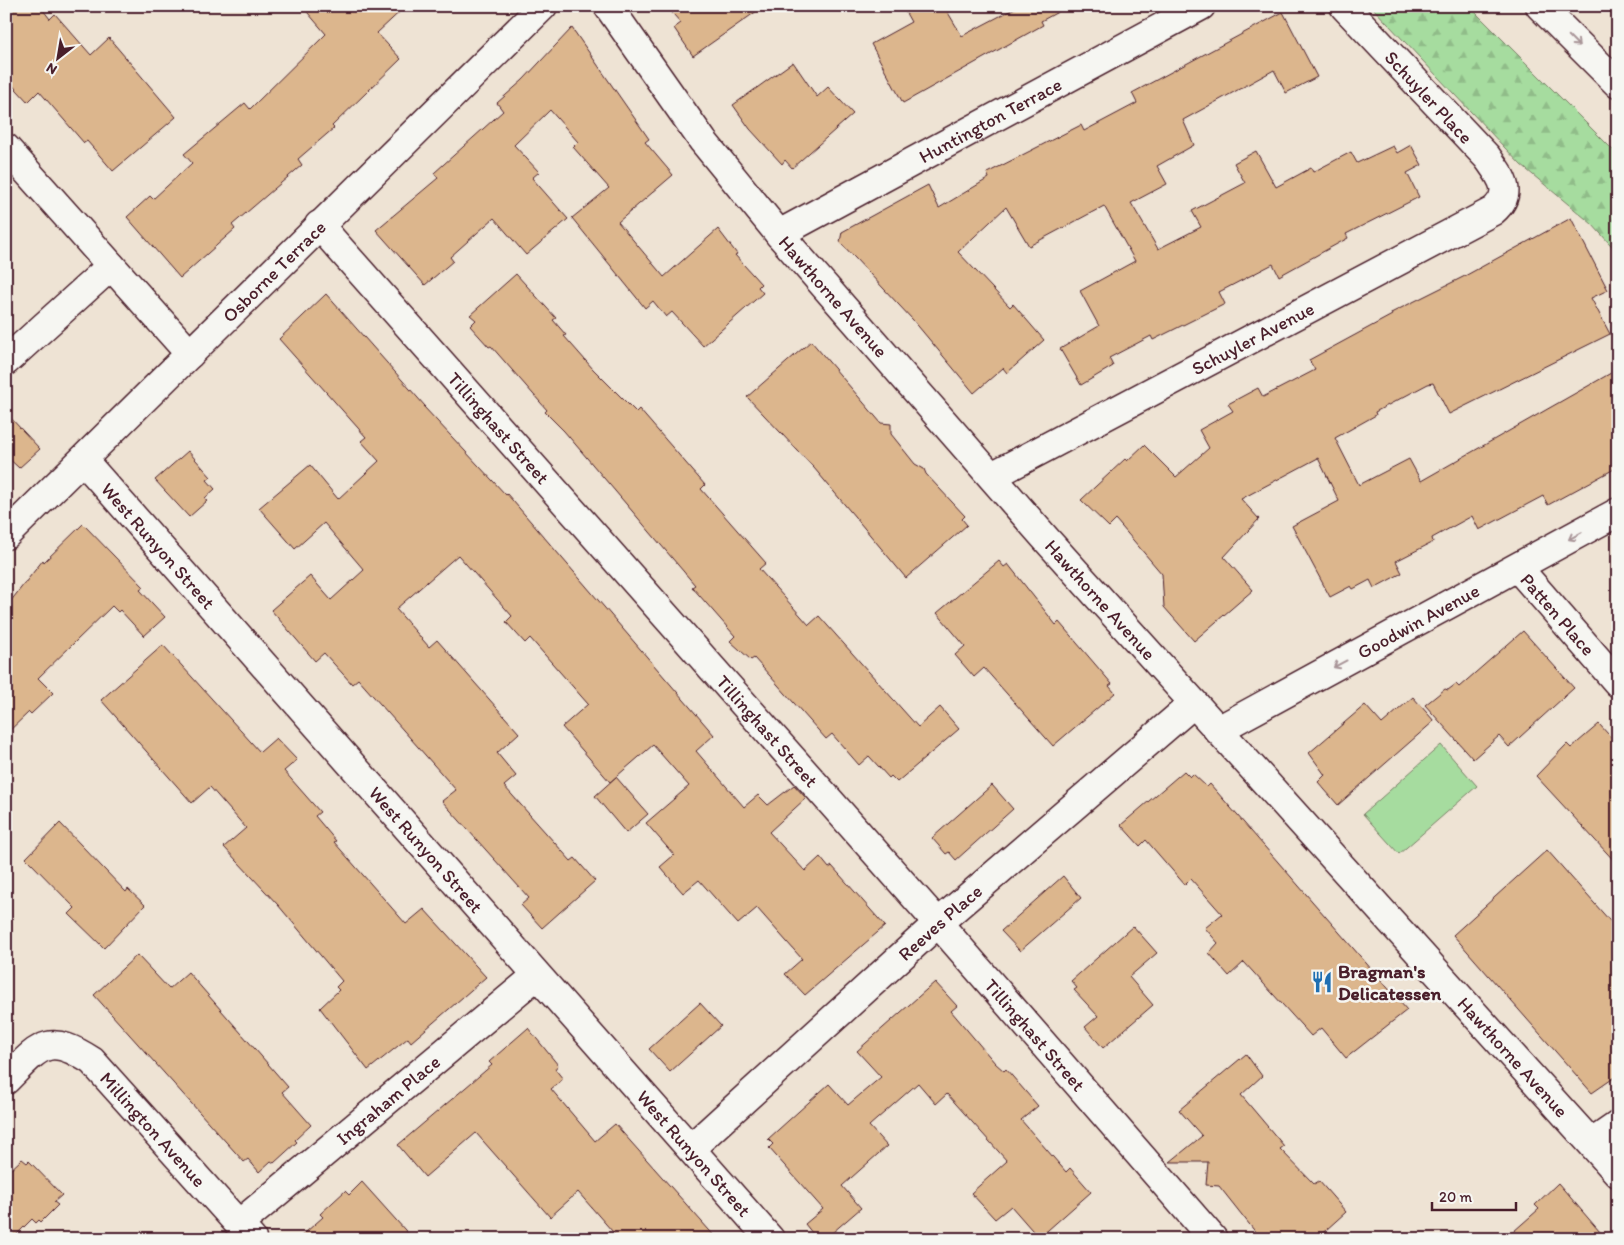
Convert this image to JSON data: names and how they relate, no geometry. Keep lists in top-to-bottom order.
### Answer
{
  "streets": {
    "main road": [
      "Schuyler Place",
      "Huntington Terrace",
      "Osborne Terrace",
      "Hawthorne Avenue",
      "Schuyler Avenue",
      "Tillinghast Street",
      "West Runyon Street",
      "Patten Place",
      "Goodwin Avenue",
      "Reeves Place",
      "Ingraham Place",
      "Millington Avenue"
    ]
  },
  "crossings": [
    ["Schuyler Place", "Schuyler Avenue"],
    ["Huntington Terrace", "Hawthorne Avenue"],
    ["Osborne Terrace", "Tillinghast Street"],
    ["Osborne Terrace", "West Runyon Street"],
    ["Hawthorne Avenue", "Schuyler Avenue"],
    ["Hawthorne Avenue", "Goodwin Avenue"],
    ["Hawthorne Avenue", "Reeves Place"],
    ["Tillinghast Street", "Reeves Place"],
    ["West Runyon Street", "Reeves Place"],
    ["West Runyon Street", "Ingraham Place"],
    ["Patten Place", "Goodwin Avenue"],
    ["Ingraham Place", "Millington Avenue"]
  ],
  "one_way": ["Goodwin Avenue"],
  "places": {
    "restaurant": ["Bragman's Delicatessen"]
  },
  "scale_bar": "20 m",
  "north": "bottom left"
}
